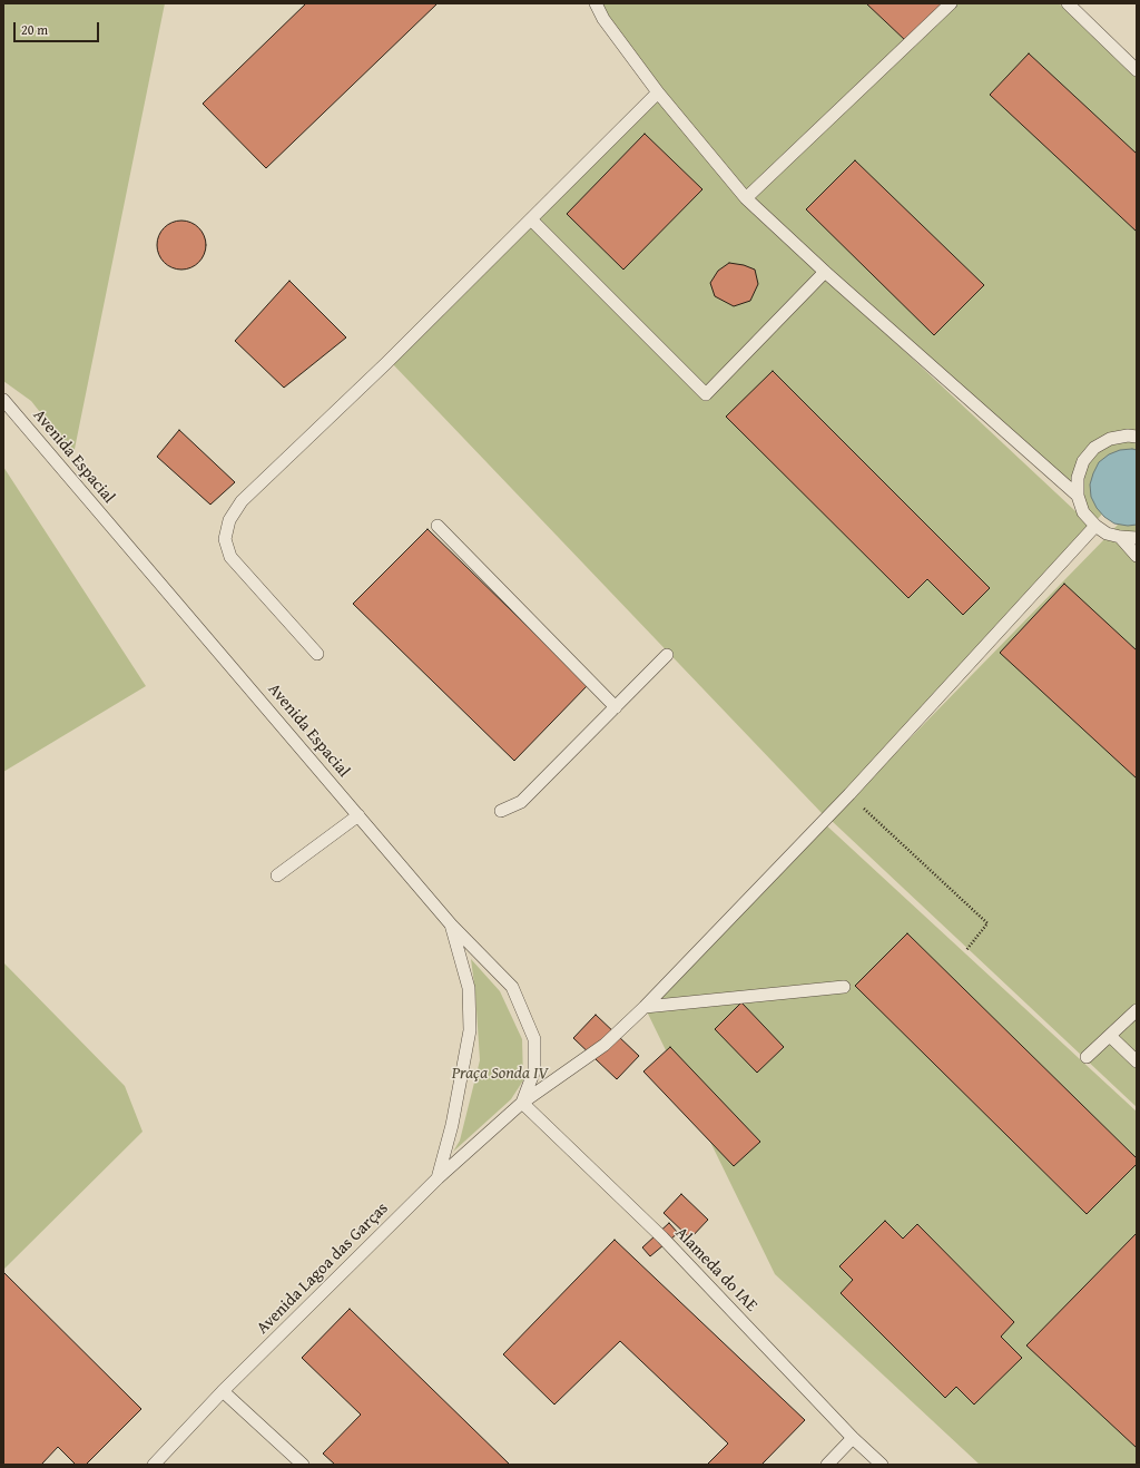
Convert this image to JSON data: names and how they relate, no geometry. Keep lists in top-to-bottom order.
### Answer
{
  "streets": {
    "lane": ["Avenida Espacial", "Avenida Lagoa das Garças", "Alameda do IAE"]
  },
  "crossings": [
    ["Avenida Espacial", "Avenida Lagoa das Garças"],
    ["Avenida Espacial", "Alameda do IAE"],
    ["Avenida Lagoa das Garças", "Alameda do IAE"]
  ],
  "parks": ["Praça Sonda IV"],
  "scale_bar": "20 m"
}
